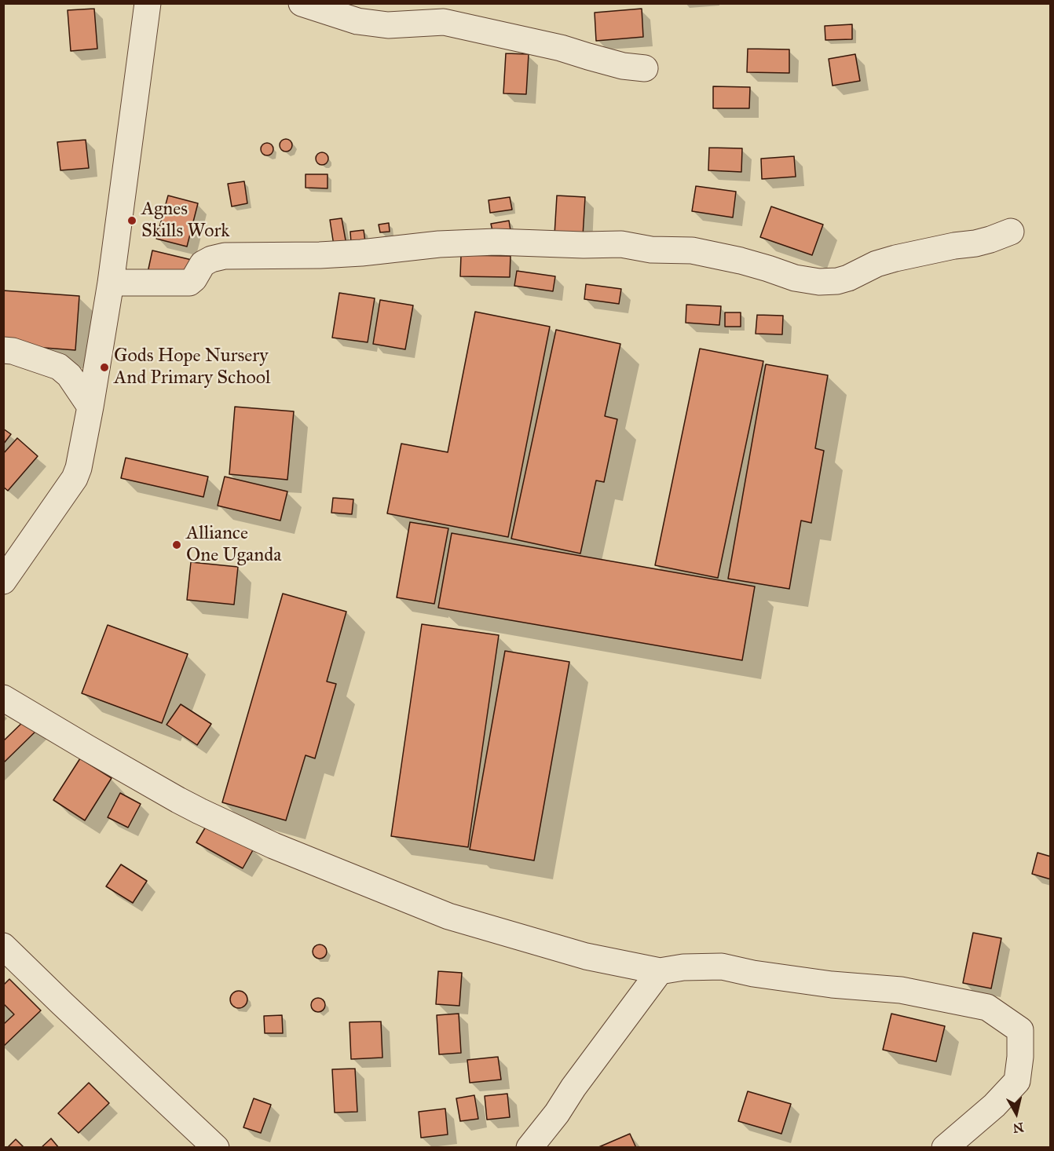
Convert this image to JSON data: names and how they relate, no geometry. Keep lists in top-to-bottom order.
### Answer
{
  "places": ["Agnes Skills Work", "Gods Hope Nursery And Primary School", "Alliance One Uganda"],
  "north": "bottom"
}
